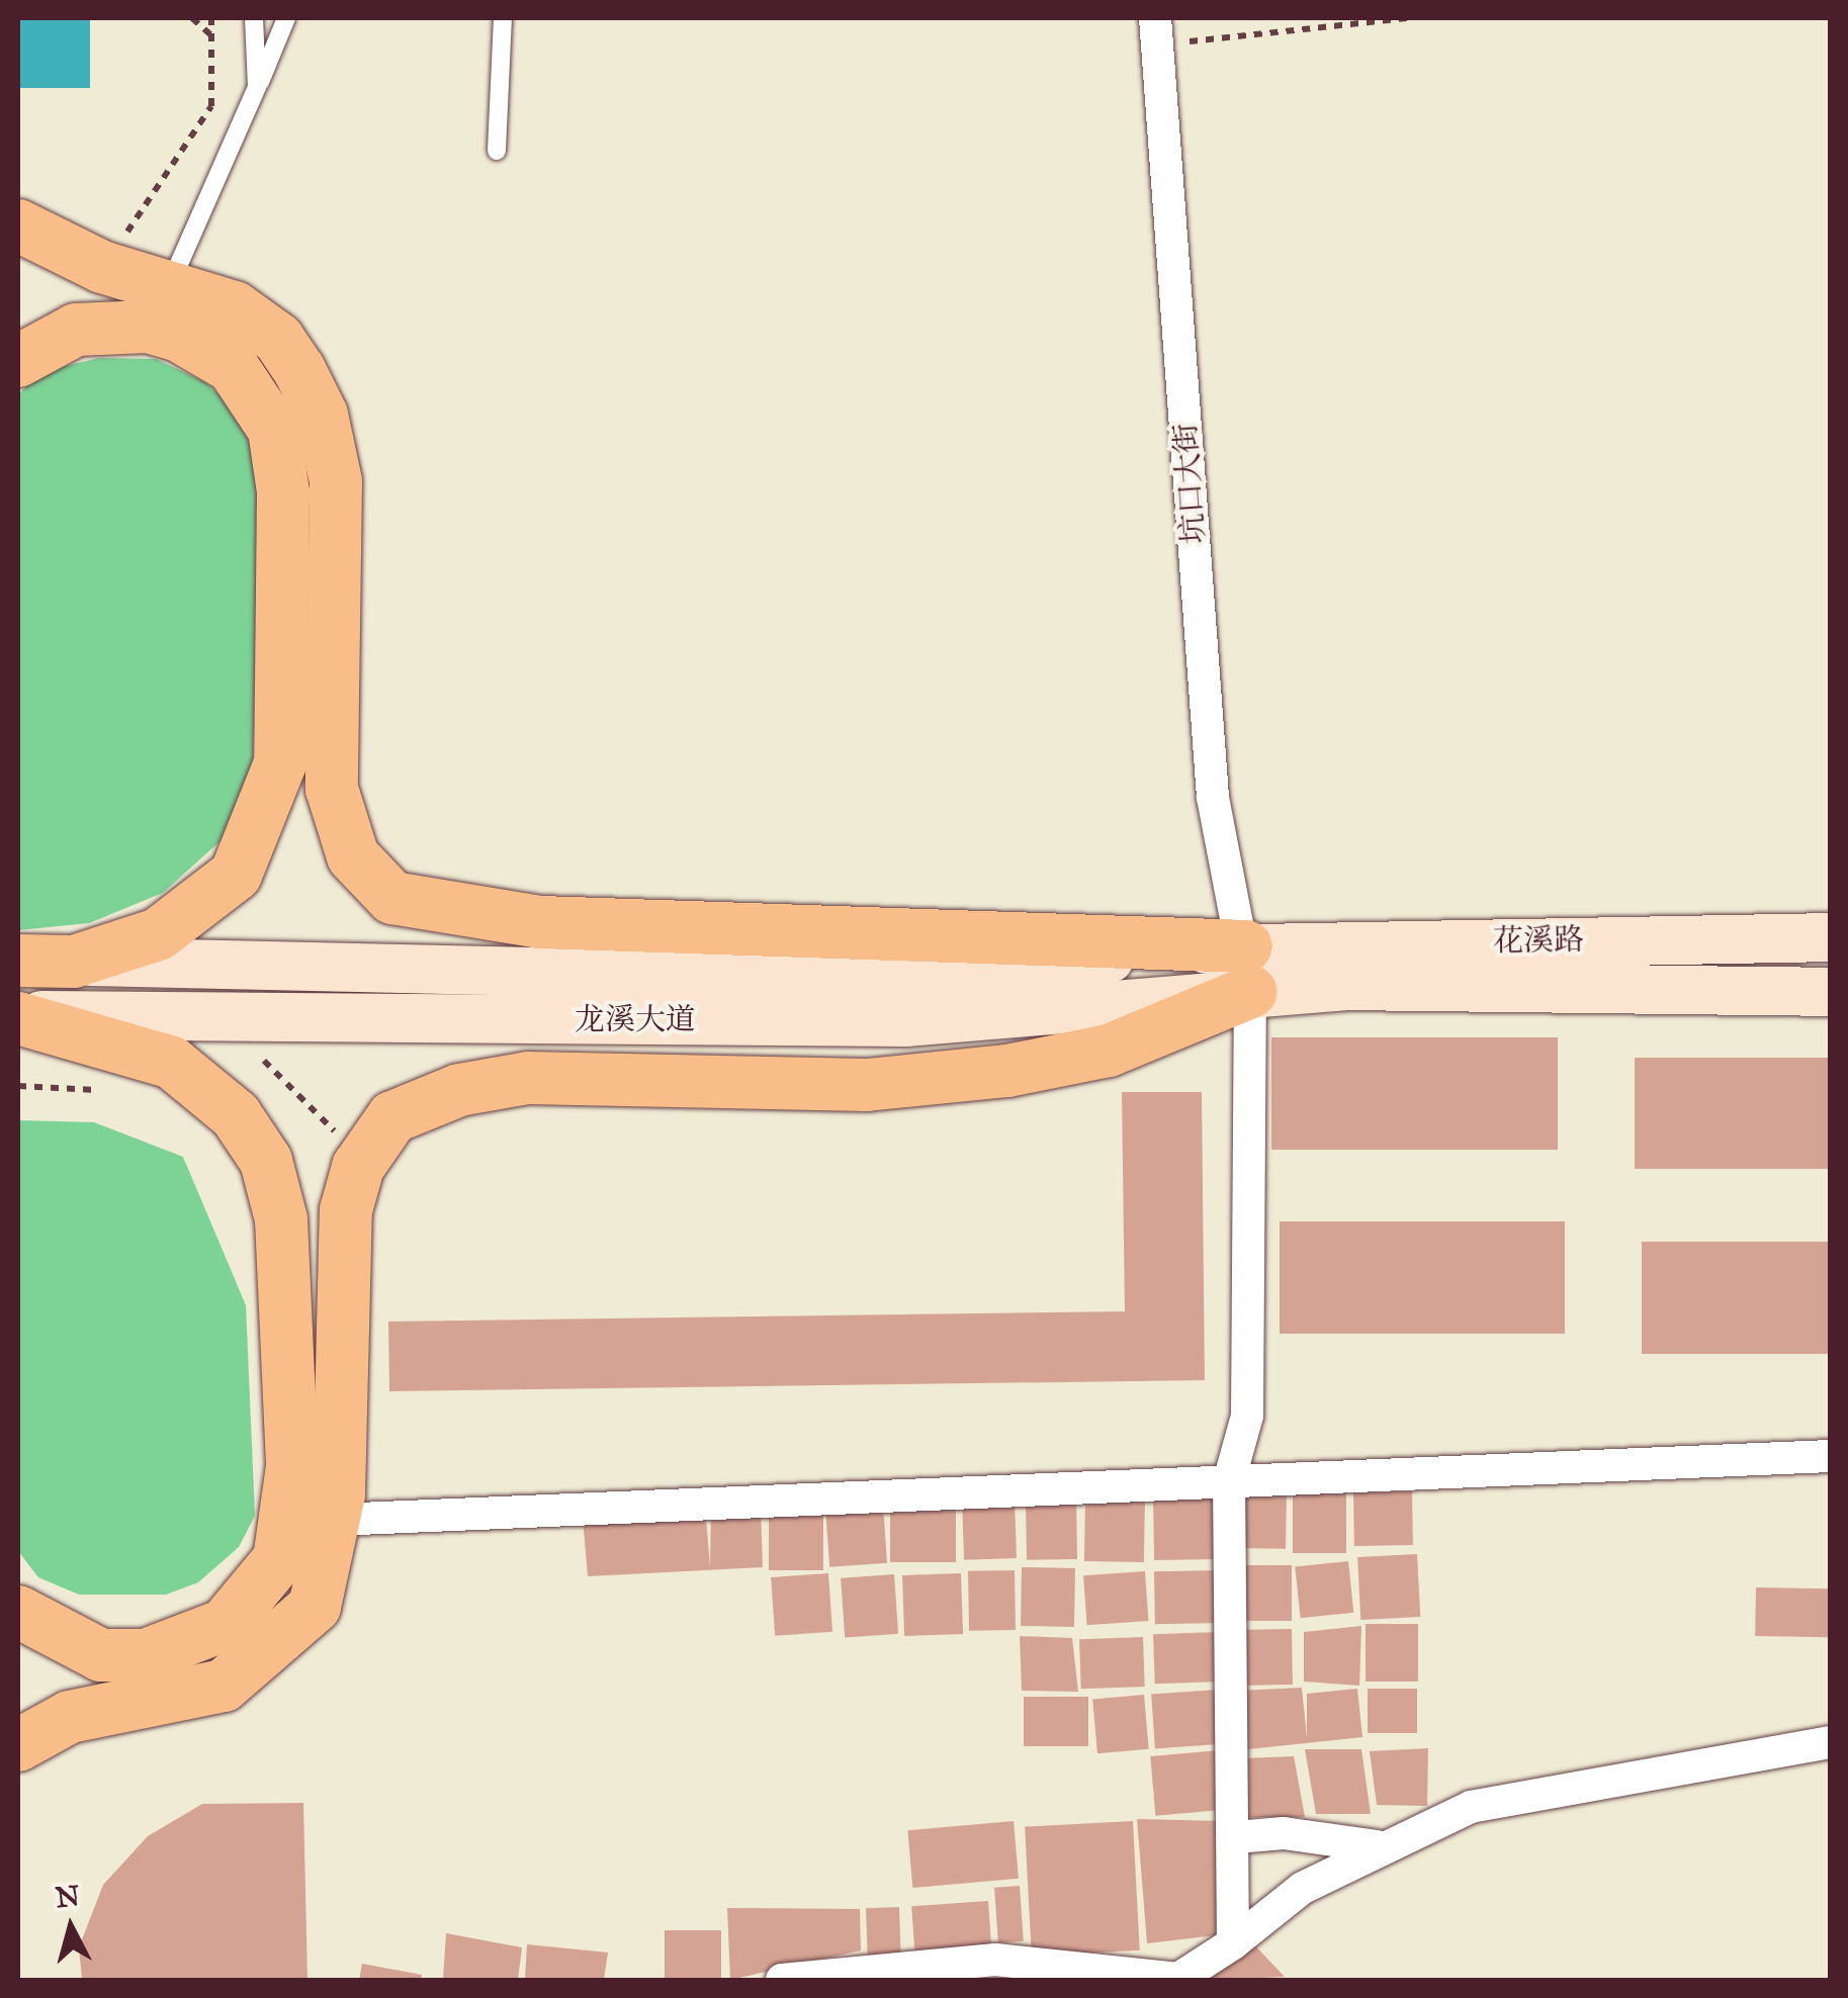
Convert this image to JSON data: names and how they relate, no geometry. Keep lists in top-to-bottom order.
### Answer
{
  "streets": {
    "main road": ["龙溪大道"],
    "street": ["坑口大街", "花溪路"]
  },
  "crossings": [
    ["坑口大街", "花溪路"],
    ["坑口大街", "龙溪大道"],
    ["花溪路", "龙溪大道"]
  ],
  "north": "top"
}
